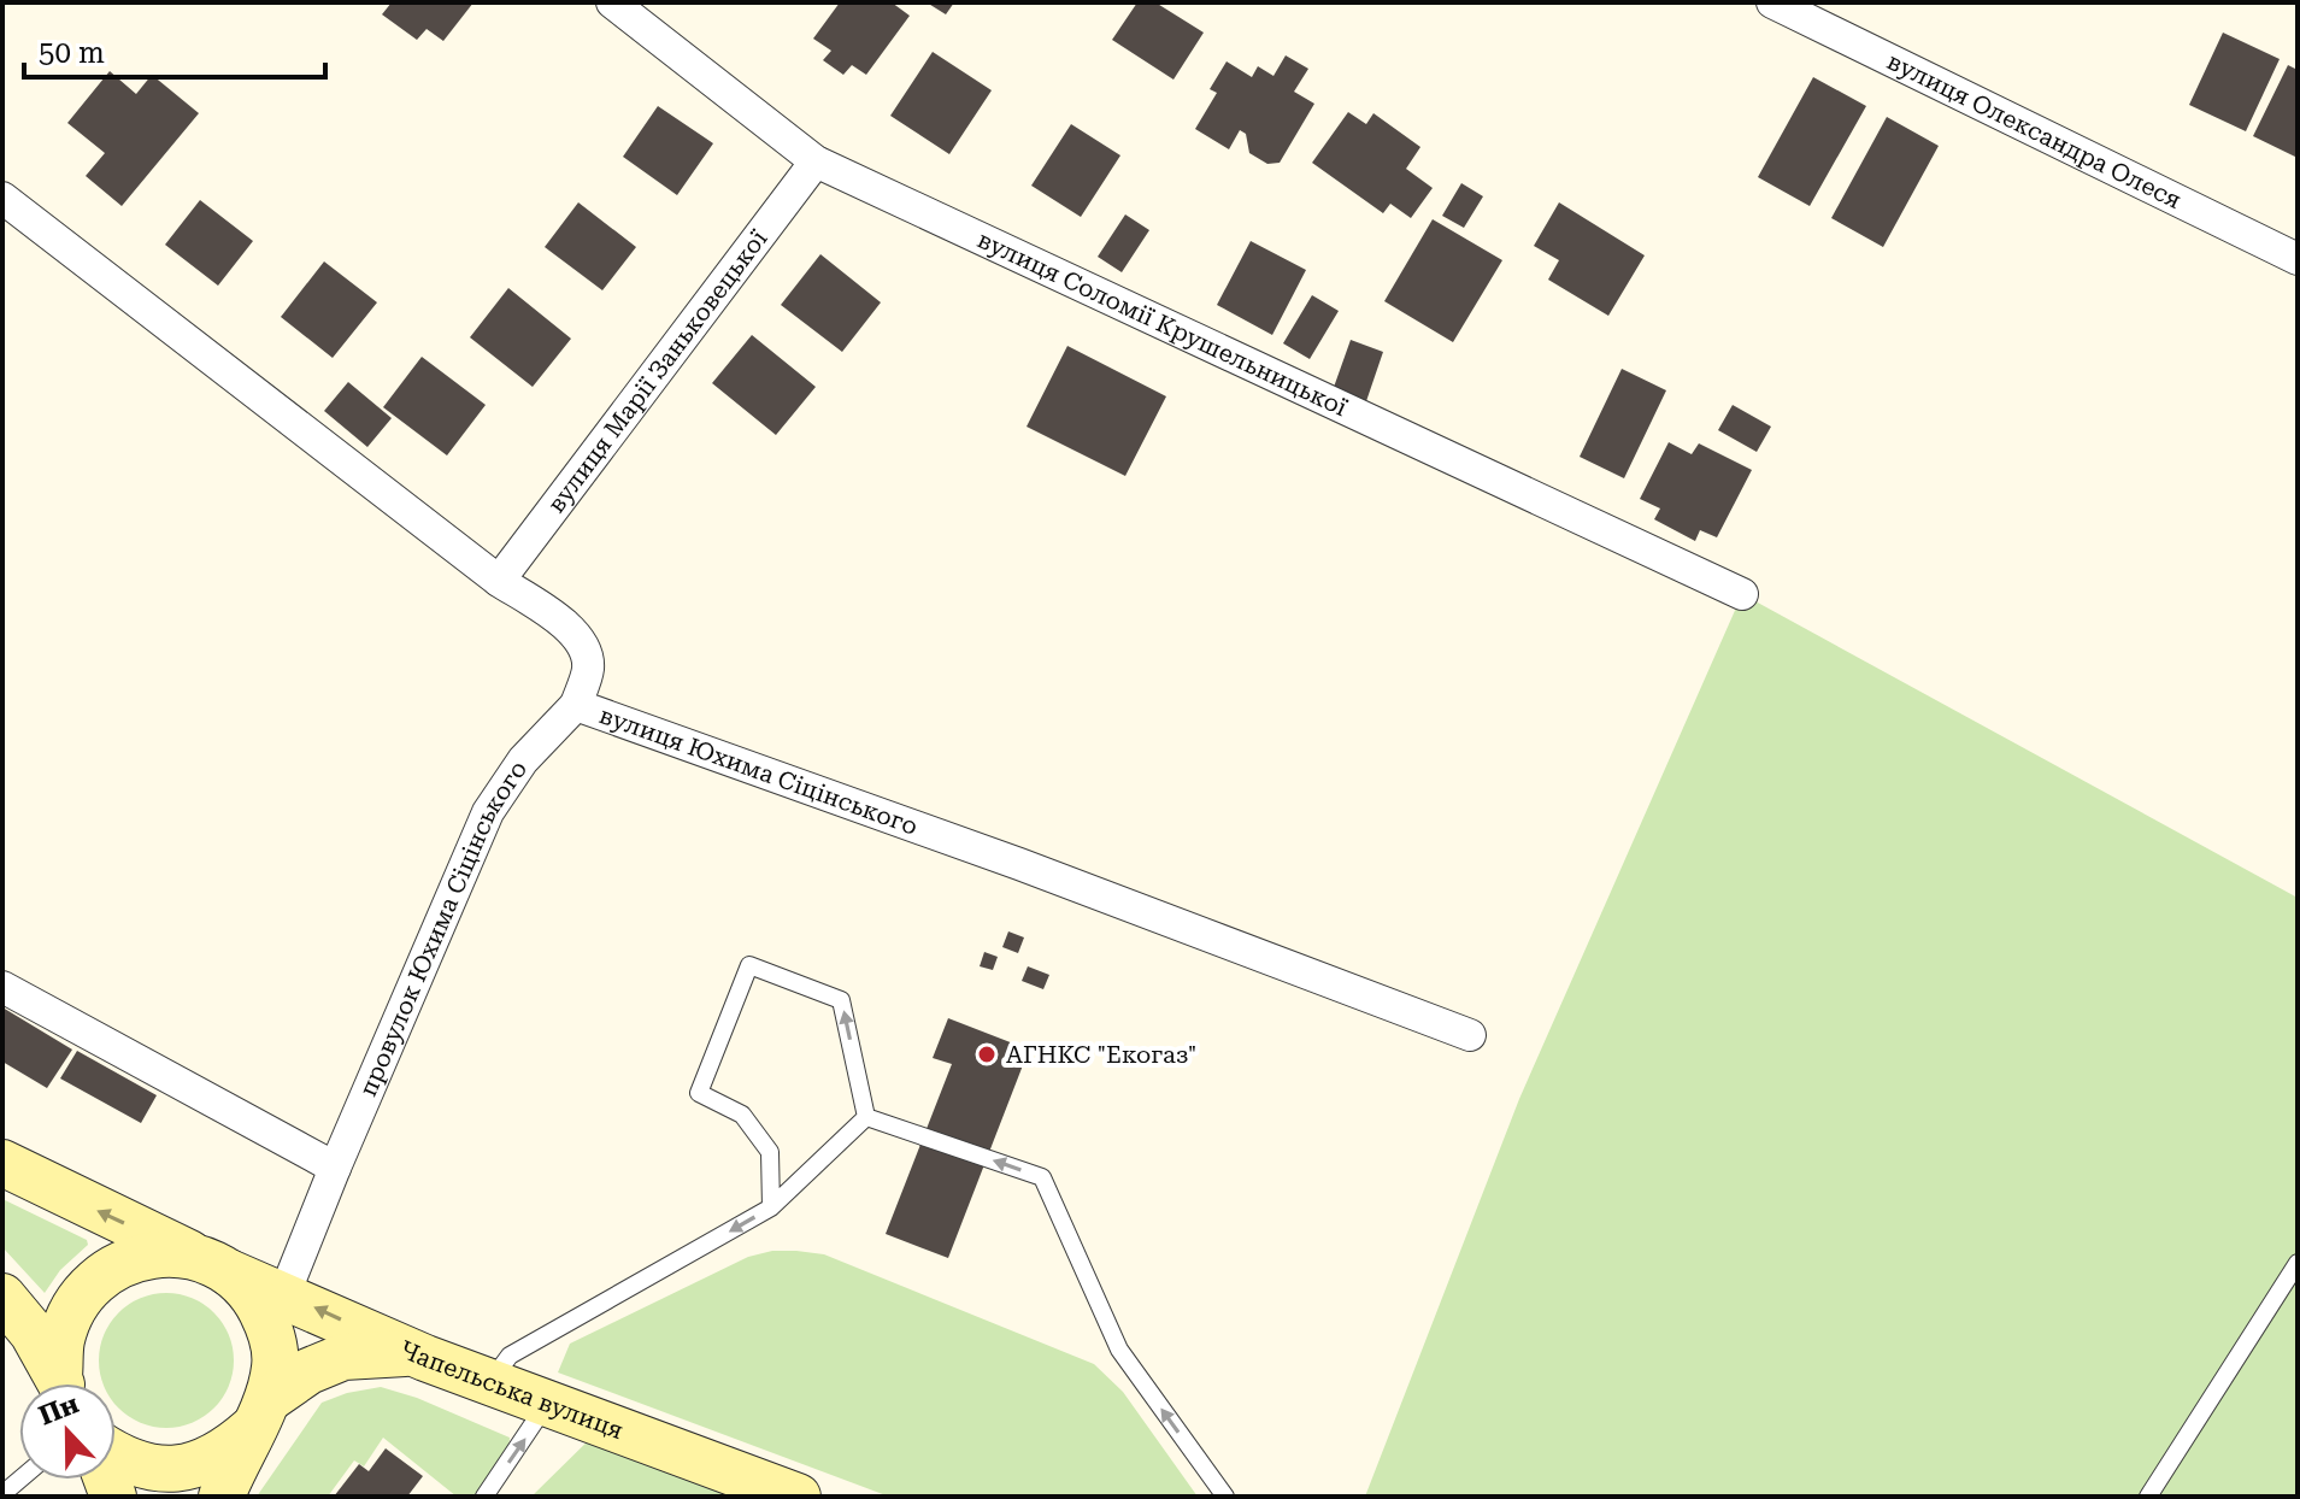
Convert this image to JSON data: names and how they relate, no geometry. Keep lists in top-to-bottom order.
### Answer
{
  "streets": {
    "main road": ["Чапельська вулиця"],
    "street": [
      "вулиця Олександра Олеся",
      "вулиця Соломії Крушельницької",
      "вулиця Марії Заньковецької",
      "вулиця Юхима Сіцінського",
      "провулок Юхима Сіцінського"
    ]
  },
  "crossings": [
    ["вулиця Соломії Крушельницької", "вулиця Марії Заньковецької"],
    ["вулиця Марії Заньковецької", "вулиця Юхима Сіцінського"],
    ["вулиця Юхима Сіцінського", "провулок Юхима Сіцінського"],
    ["провулок Юхима Сіцінського", "Чапельська вулиця"]
  ],
  "one_way": ["Чапельська вулиця"],
  "places": ["АГНКС \"Екогаз\""],
  "scale_bar": "50 m",
  "north": "top"
}
